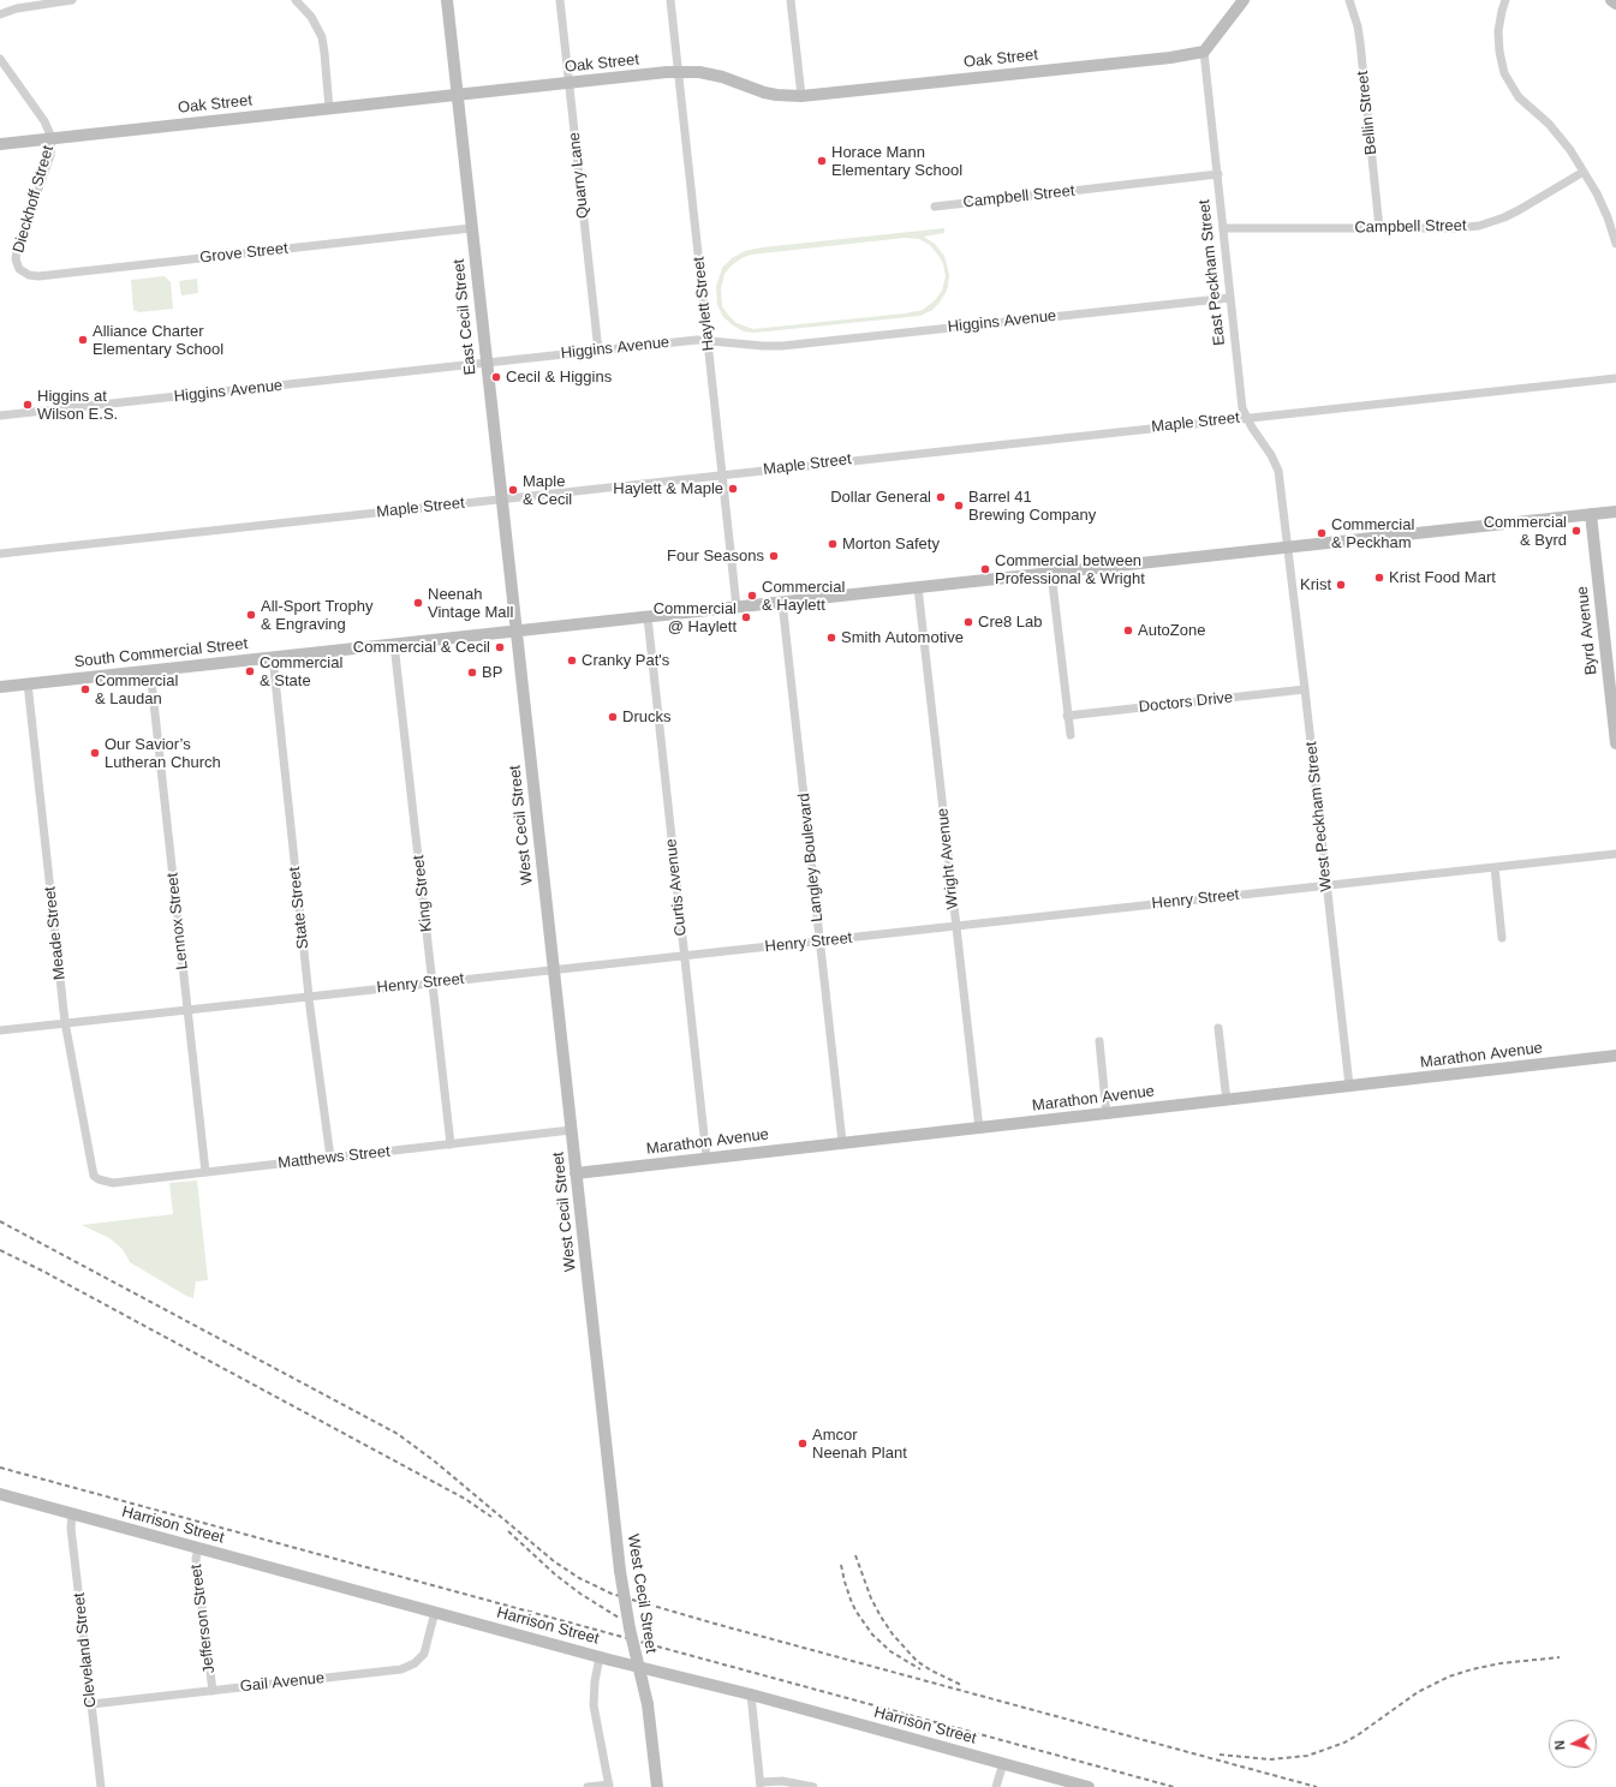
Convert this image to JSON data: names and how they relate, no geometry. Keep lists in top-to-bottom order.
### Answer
{
  "streets": {
    "main road": [
      "Oak Street",
      "East Cecil Street",
      "Byrd Avenue",
      "South Commercial Street",
      "West Cecil Street",
      "Marathon Avenue",
      "Harrison Street"
    ],
    "street": [
      "Bellin Street",
      "Quarry Lane",
      "Campbell Street",
      "Dieckhoff Street",
      "Grove Street",
      "East Peckham Street",
      "Haylett Street",
      "Higgins Avenue",
      "Maple Street",
      "Doctors Drive",
      "West Peckham Street",
      "Langley Boulevard",
      "Wright Avenue",
      "Curtis Avenue",
      "King Street",
      "Henry Street",
      "State Street",
      "Lennox Street",
      "Meade Street",
      "Matthews Street",
      "Jefferson Street",
      "Cleveland Street",
      "Gail Avenue"
    ]
  },
  "crossings": [
    ["Oak Street", "Quarry Lane"],
    ["Oak Street", "Dieckhoff Street"],
    ["Oak Street", "East Peckham Street"],
    ["Oak Street", "Haylett Street"],
    ["Oak Street", "East Cecil Street"],
    ["Bellin Street", "Campbell Street"],
    ["Quarry Lane", "Higgins Avenue"],
    ["Campbell Street", "East Peckham Street"],
    ["Dieckhoff Street", "Grove Street"],
    ["Grove Street", "East Cecil Street"],
    ["East Peckham Street", "Higgins Avenue"],
    ["East Peckham Street", "Maple Street"],
    ["East Peckham Street", "South Commercial Street"],
    ["East Peckham Street", "West Peckham Street"],
    ["Haylett Street", "Higgins Avenue"],
    ["Haylett Street", "Maple Street"],
    ["Haylett Street", "South Commercial Street"],
    ["East Cecil Street", "Higgins Avenue"],
    ["East Cecil Street", "Maple Street"],
    ["East Cecil Street", "South Commercial Street"],
    ["East Cecil Street", "West Cecil Street"],
    ["Byrd Avenue", "South Commercial Street"],
    ["South Commercial Street", "West Peckham Street"],
    ["South Commercial Street", "West Cecil Street"],
    ["South Commercial Street", "Langley Boulevard"],
    ["South Commercial Street", "Wright Avenue"],
    ["South Commercial Street", "Curtis Avenue"],
    ["South Commercial Street", "King Street"],
    ["South Commercial Street", "State Street"],
    ["South Commercial Street", "Lennox Street"],
    ["South Commercial Street", "Meade Street"],
    ["Doctors Drive", "West Peckham Street"],
    ["West Peckham Street", "Henry Street"],
    ["West Peckham Street", "Marathon Avenue"],
    ["West Cecil Street", "Henry Street"],
    ["West Cecil Street", "Marathon Avenue"],
    ["West Cecil Street", "Matthews Street"],
    ["Langley Boulevard", "Henry Street"],
    ["Langley Boulevard", "Marathon Avenue"],
    ["Wright Avenue", "Henry Street"],
    ["Wright Avenue", "Marathon Avenue"],
    ["Curtis Avenue", "Henry Street"],
    ["Curtis Avenue", "Marathon Avenue"],
    ["King Street", "Henry Street"],
    ["King Street", "Matthews Street"],
    ["Henry Street", "State Street"],
    ["Henry Street", "Lennox Street"],
    ["Henry Street", "Meade Street"],
    ["State Street", "Matthews Street"],
    ["Lennox Street", "Matthews Street"],
    ["Meade Street", "Matthews Street"],
    ["Harrison Street", "Jefferson Street"],
    ["Harrison Street", "Cleveland Street"],
    ["Harrison Street", "Gail Avenue"],
    ["Jefferson Street", "Gail Avenue"],
    ["Cleveland Street", "Gail Avenue"]
  ],
  "places": [
    "Horace Mann Elementary School",
    "Alliance Charter Elementary School",
    "Cecil & Higgins",
    "Higgins at Wilson E.S.",
    "Haylett & Maple",
    "Maple & Cecil",
    "Dollar General",
    "Barrel 41 Brewing Company",
    "Commercial & Byrd",
    "Commercial & Peckham",
    "Morton Safety",
    "Four Seasons",
    "Commercial between Professional & Wright",
    "Krist Food Mart",
    "Krist",
    "Commercial & Haylett",
    "Neenah Vintage Mall",
    "All-Sport Trophy & Engraving",
    "Commercial @ Haylett",
    "Cre8 Lab",
    "AutoZone",
    "Smith Automotive",
    "Commercial & Cecil",
    "Cranky Pat's",
    "Commercial & State",
    "BP",
    "Commercial & Laudan",
    "Drucks",
    "Our Savior’s Lutheran Church",
    "Amcor Neenah Plant"
  ],
  "north": "left"
}
